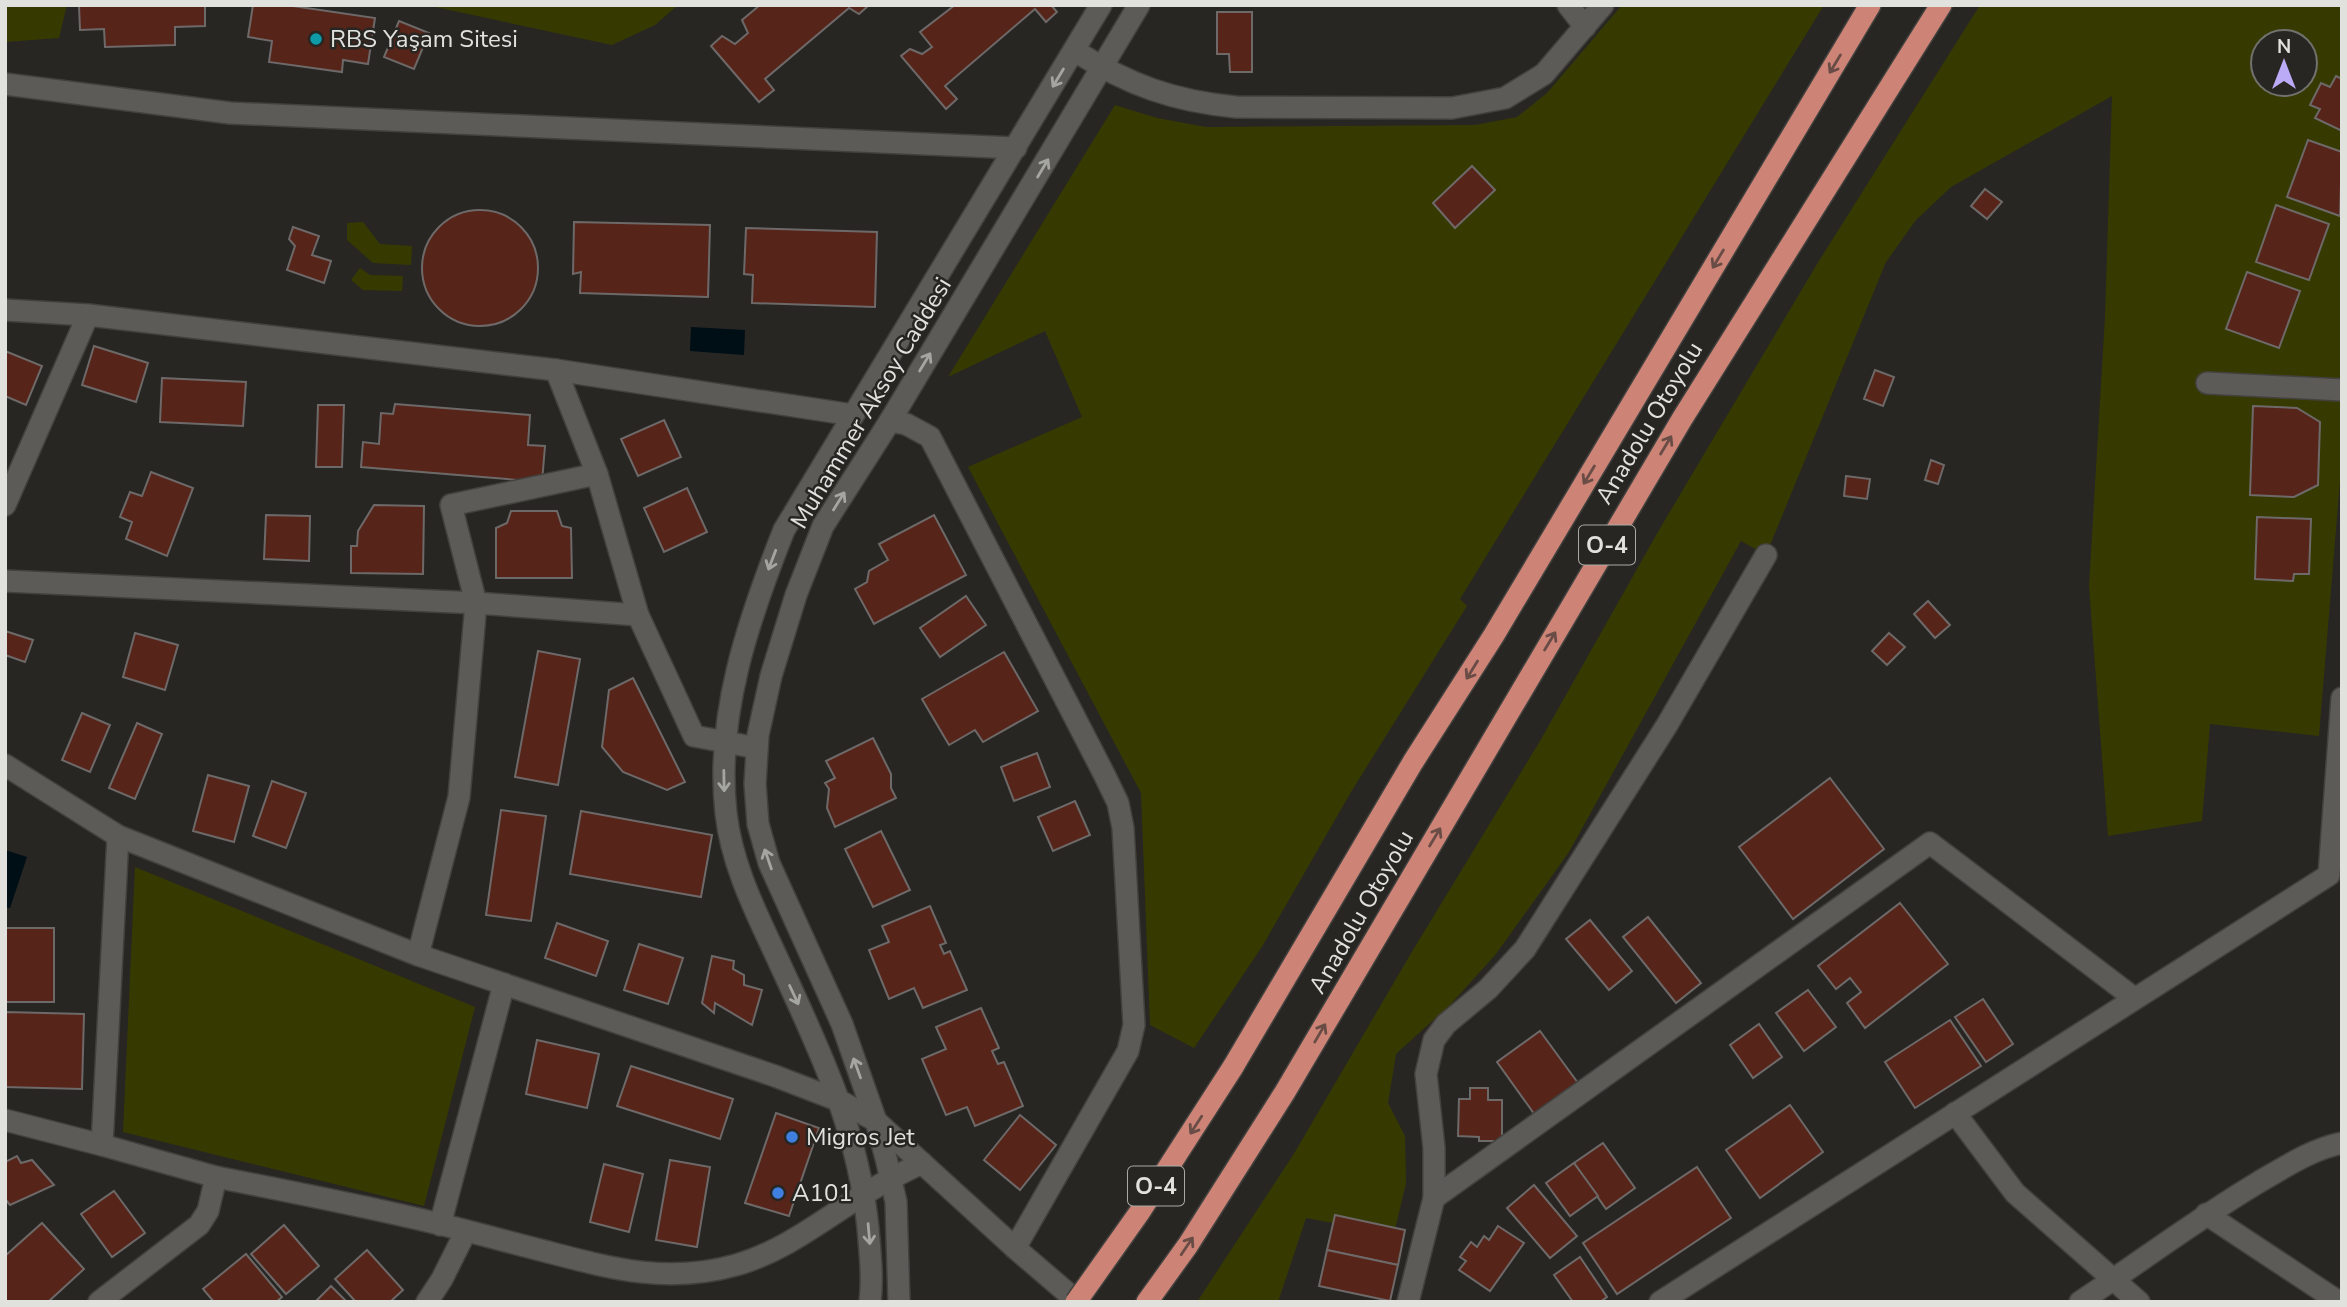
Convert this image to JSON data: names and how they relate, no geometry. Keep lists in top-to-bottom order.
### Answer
{
  "streets": {
    "highway": ["Anadolu Otoyolu", "O-4"],
    "street": ["Muhammer Aksoy Caddesi"]
  },
  "places": ["RBS Yaşam Sitesi", "Migros Jet", "A101"],
  "north": "top"
}
